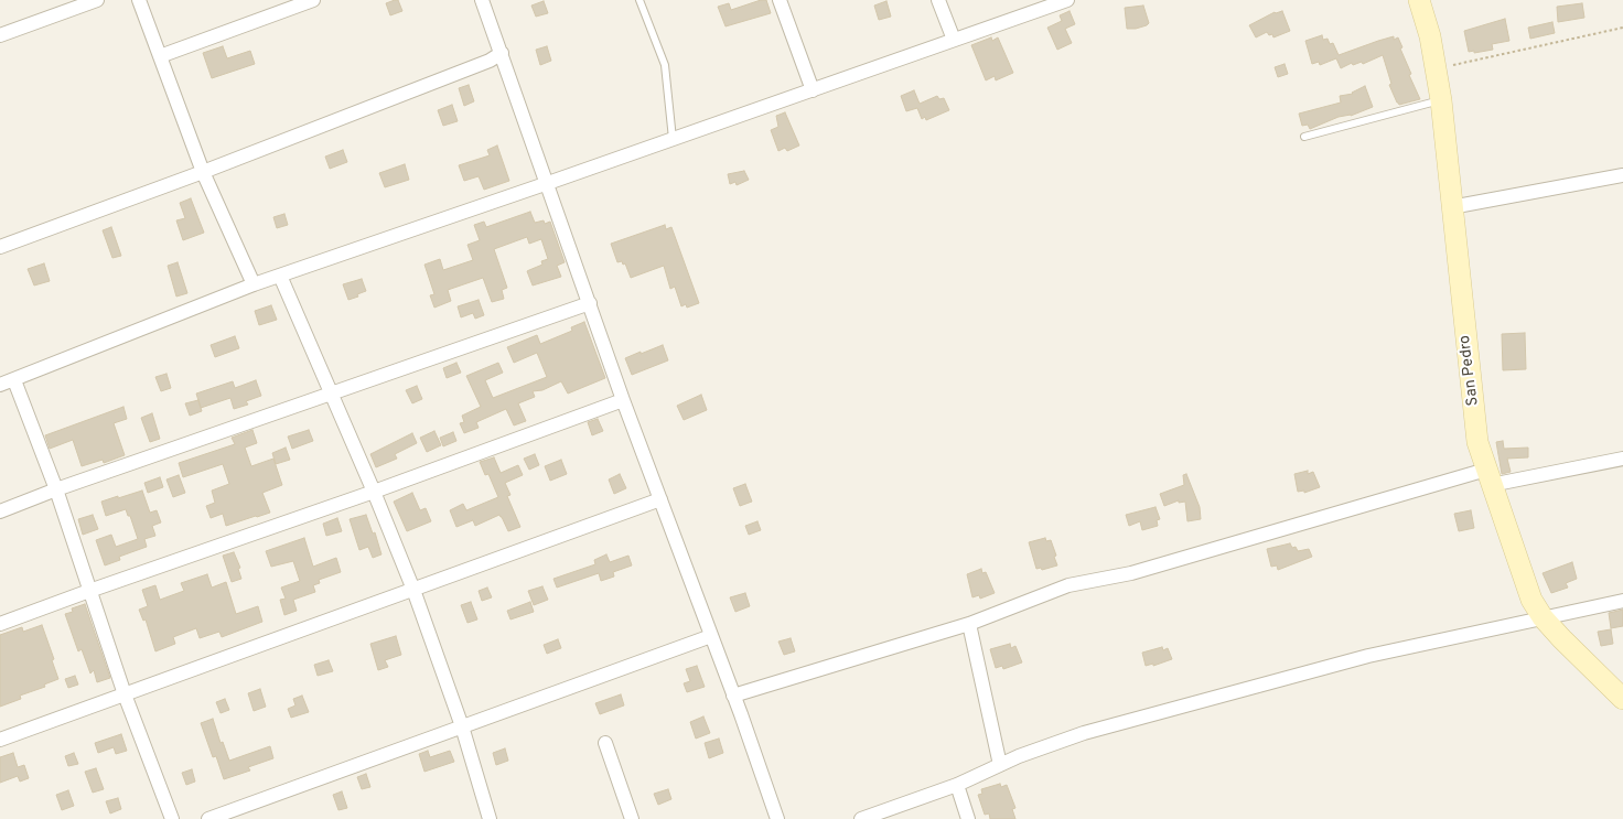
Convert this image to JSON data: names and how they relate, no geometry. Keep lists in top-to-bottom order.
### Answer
{
  "streets": {
    "street": ["San Pedro"]
  }
}
